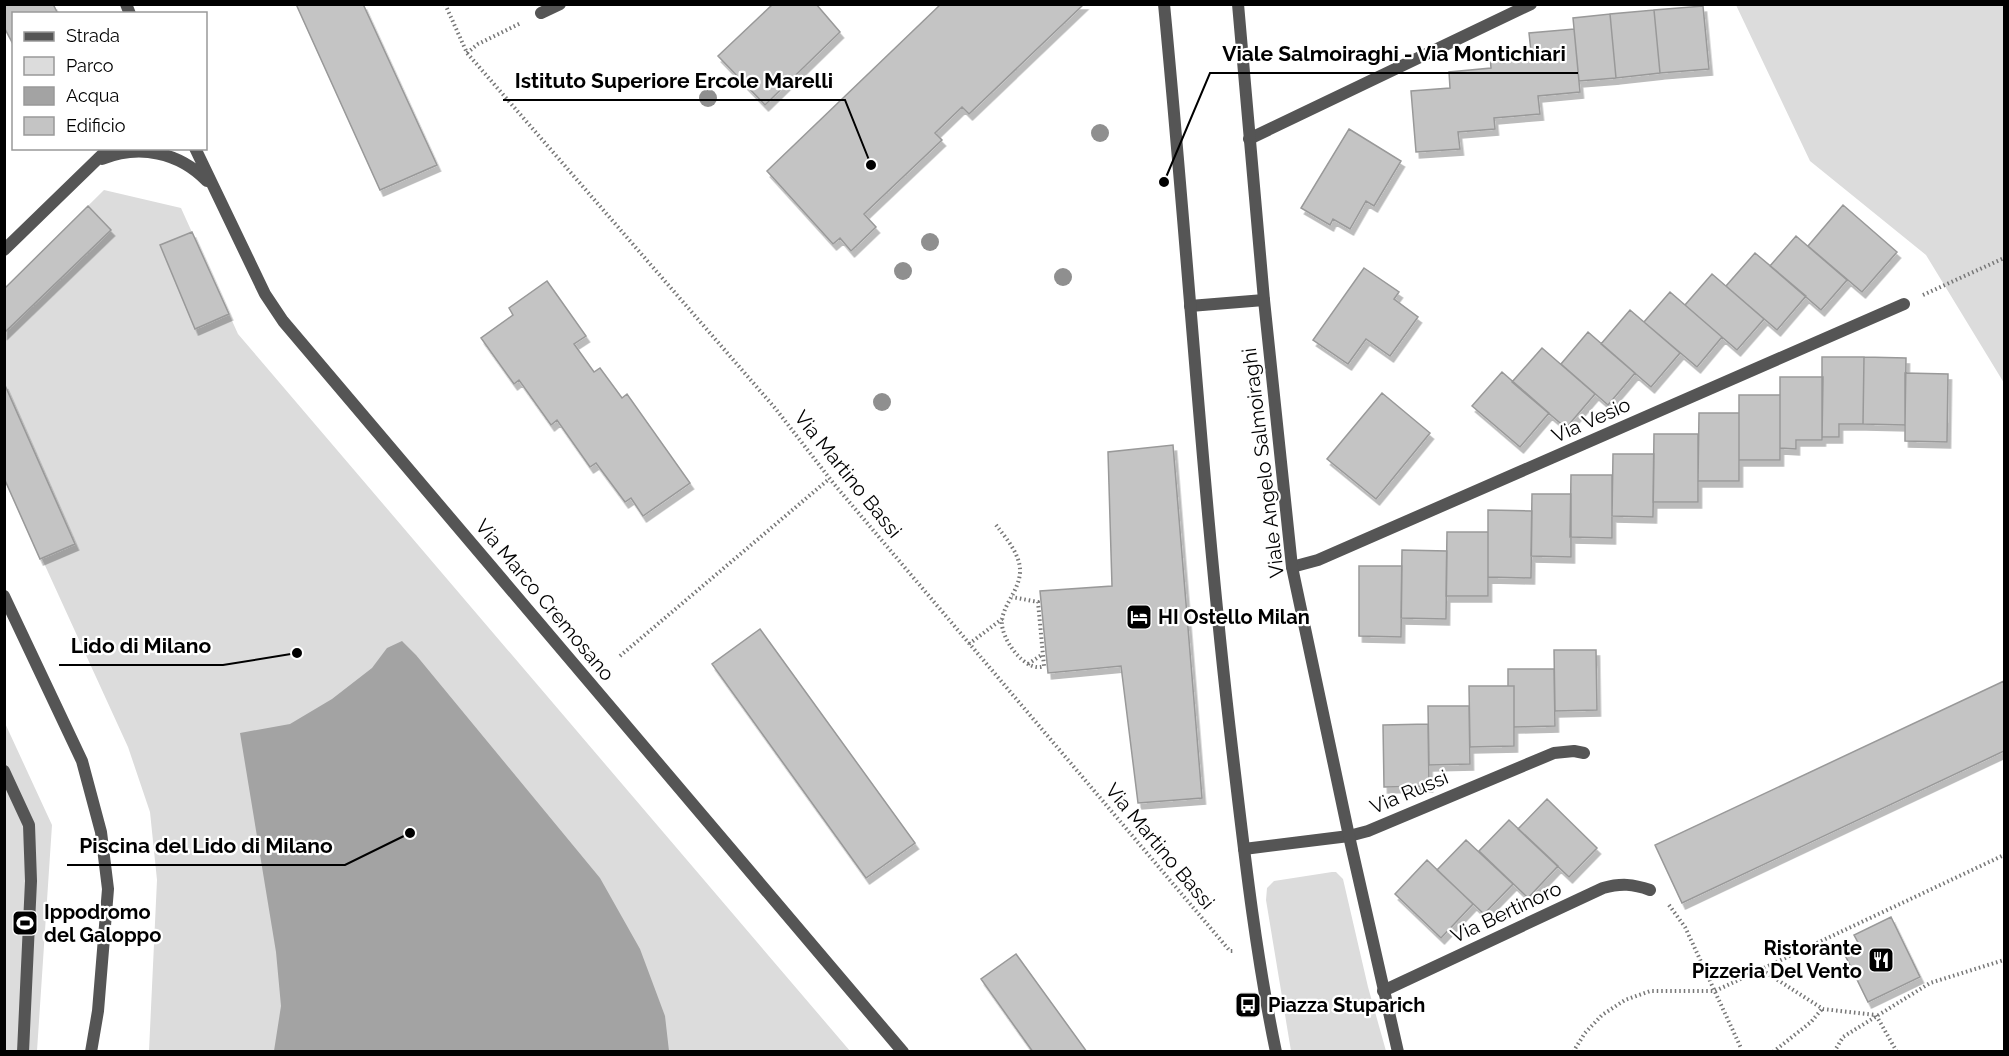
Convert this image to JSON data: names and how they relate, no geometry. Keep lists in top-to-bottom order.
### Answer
{
  "streets": {
    "street": [
      "Via Vesio",
      "Viale Angelo Salmoiraghi",
      "Via Marco Cremosano",
      "Via Russi",
      "Via Bertinoro"
    ],
    "path": ["Via Martino Bassi"]
  },
  "crossings": [
    ["Via Vesio", "Viale Angelo Salmoiraghi"],
    ["Viale Angelo Salmoiraghi", "Via Russi"],
    ["Viale Angelo Salmoiraghi", "Via Bertinoro"]
  ],
  "places": {
    "other": [
      "Istituto Superiore Ercole Marelli",
      "Viale Salmoiraghi - Via Montichiari",
      "Lido di Milano",
      "Piscina del Lido di Milano"
    ],
    "hotel": ["HI Ostello Milan"],
    "sports": ["Ippodromo del Galoppo"],
    "restaurant": ["Ristorante Pizzeria Del Vento"],
    "bus stop": ["Piazza Stuparich"]
  },
  "legend": [
    "Strada",
    "Parco",
    "Acqua",
    "Edificio"
  ]
}
